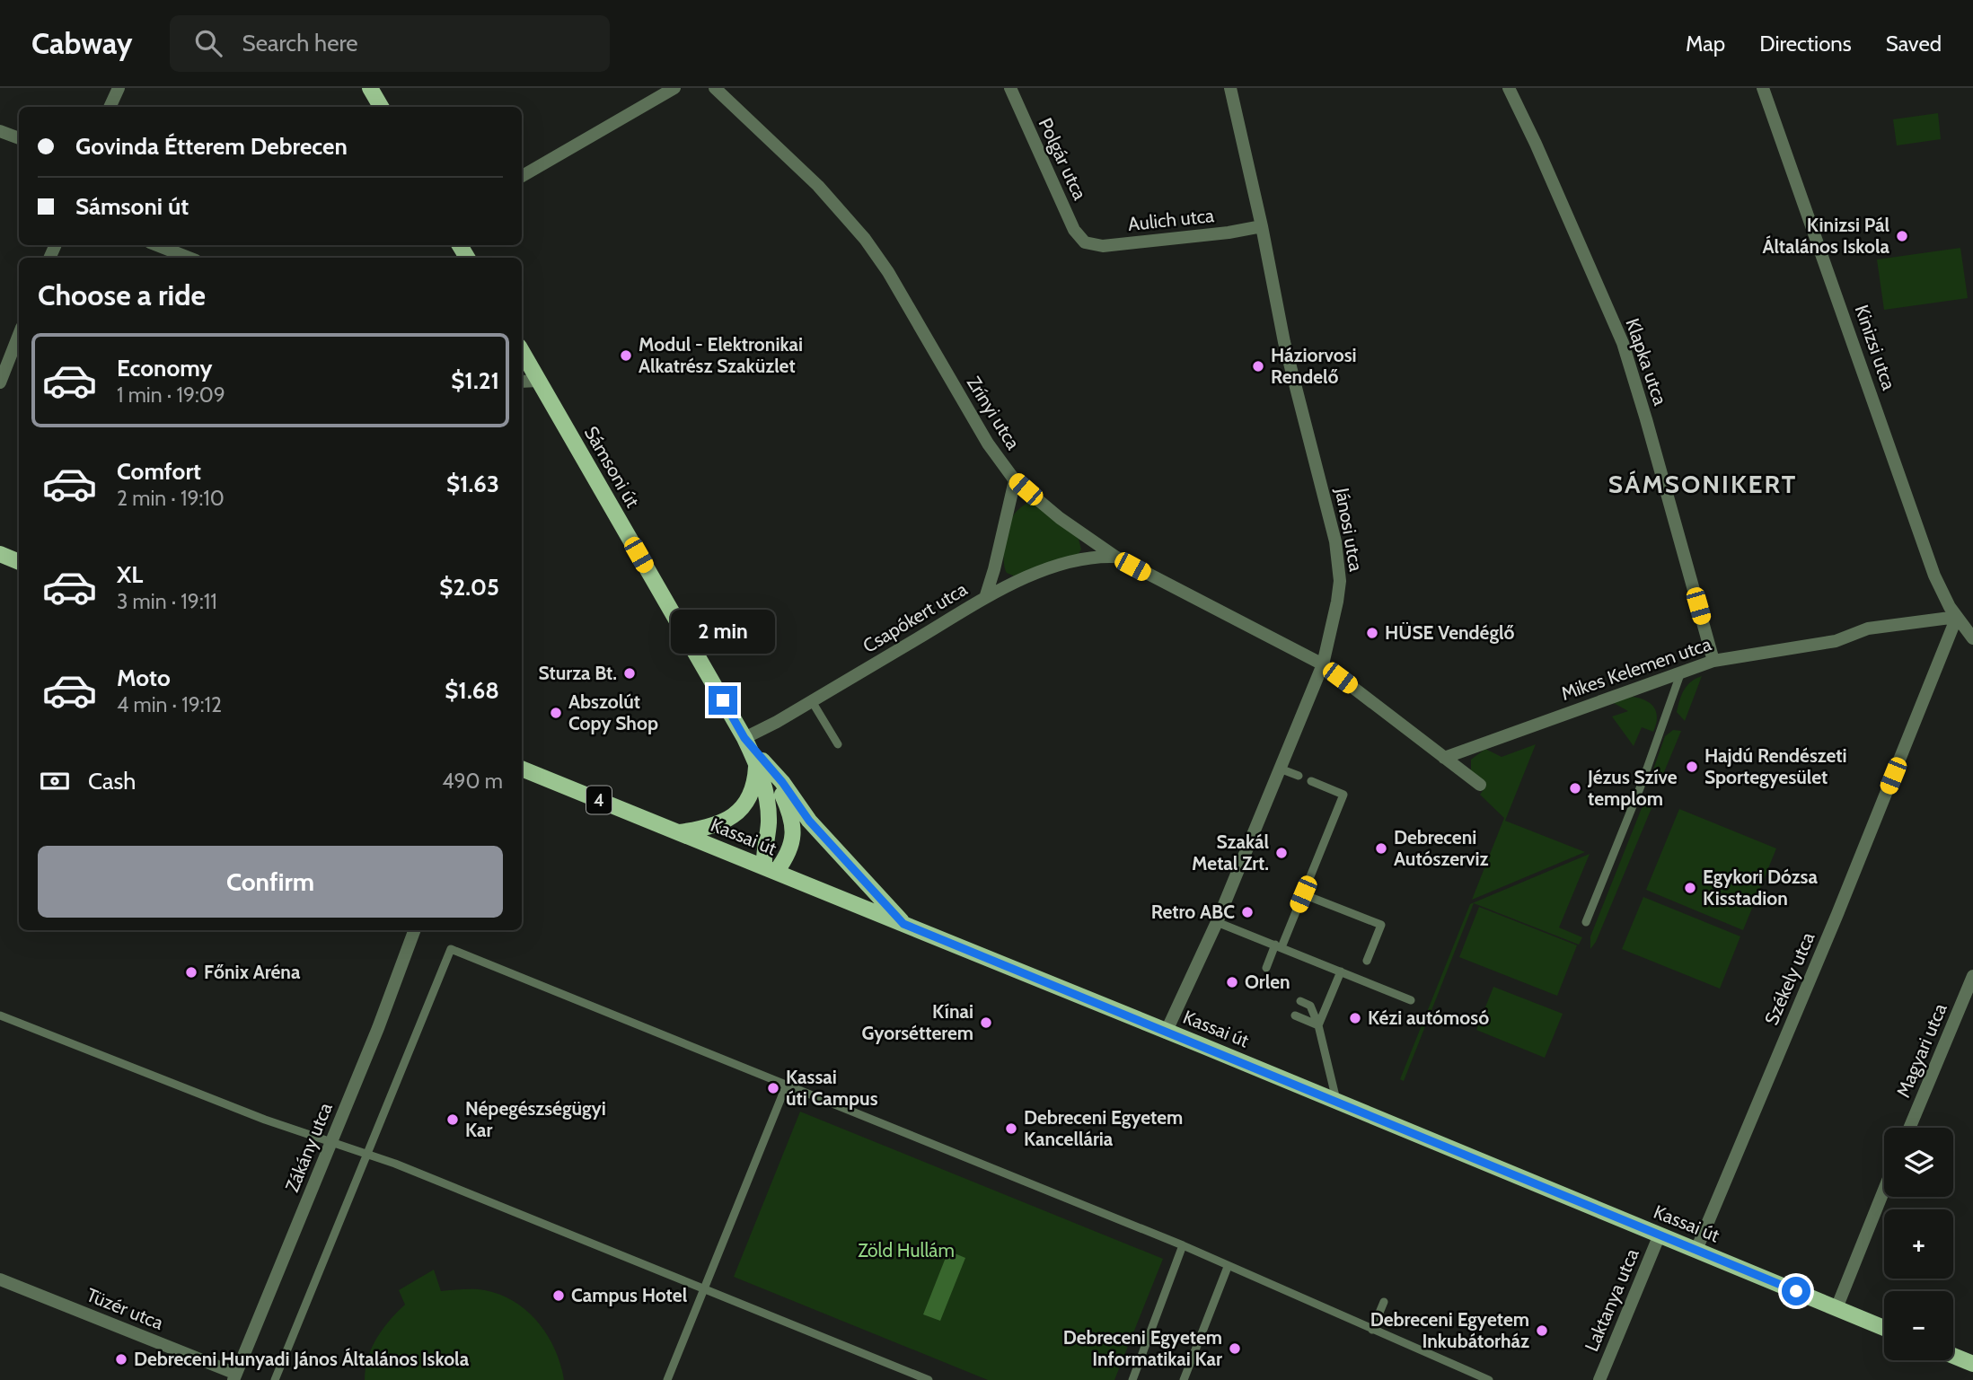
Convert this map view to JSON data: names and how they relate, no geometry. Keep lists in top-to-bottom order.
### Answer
{
  "streets": {
    "main road": ["Sámsoni út", "4", "Kassai út"],
    "street": [
      "Polgár utca",
      "Aulich utca",
      "Kinizsi utca",
      "Klapka utca",
      "Zrínyi utca",
      "Jánosi utca",
      "Csapókert utca",
      "Mikes Kelemen utca",
      "Székely utca",
      "Magyari utca",
      "Zákány utca",
      "Laktanya utca",
      "Tüzér utca"
    ]
  },
  "crossings": [
    ["Polgár utca", "Aulich utca"],
    ["Aulich utca", "Jánosi utca"],
    ["Kinizsi utca", "Mikes Kelemen utca"],
    ["Kinizsi utca", "Székely utca"],
    ["Klapka utca", "Mikes Kelemen utca"],
    ["Zrínyi utca", "Jánosi utca"],
    ["Zrínyi utca", "Csapókert utca"],
    ["Sámsoni út", "Csapókert utca"],
    ["Sámsoni út", "Kassai út"],
    ["Jánosi utca", "Kassai út"],
    ["Mikes Kelemen utca", "Székely utca"],
    ["Kassai út", "Székely utca"],
    ["Kassai út", "Laktanya utca"],
    ["Zákány utca", "Tüzér utca"]
  ],
  "districts": ["SÁMSONIKERT"],
  "parks": ["Zöld Hullám"],
  "places": [
    "Kinizsi Pál Általános Iskola",
    "Modul - Elektronikai Alkatrész Szaküzlet",
    "Háziorvosi Rendelő",
    "HÜSE Vendéglő",
    "Sturza Bt.",
    "Abszolút Copy Shop",
    "Hajdú Rendészeti Sportegyesület",
    "Jézus Szíve templom",
    "Debreceni Autószerviz",
    "Szakál Metal Zrt.",
    "Egykori Dózsa Kisstadion",
    "Retro ABC",
    "Főnix Aréna",
    "Orlen",
    "Kézi autómosó",
    "Kínai Gyorsétterem",
    "Kassai úti Campus",
    "Népegészségügyi Kar",
    "Debreceni Egyetem Kancellária",
    "Campus Hotel",
    "Debreceni Egyetem Inkubátorház",
    "Debreceni Egyetem Informatikai Kar",
    "Debreceni Hunyadi János Általános Iskola"
  ],
  "page": {
    "header": "Cabway",
    "search": "Search here",
    "nav": ["Map", "Directions", "Saved"],
    "banner": ["Govinda Étterem Debrecen", "Sámsoni út"],
    "heading": "Choose a ride",
    "list": [
      {
        "name": "Economy",
        "note": "1 min · 19:09",
        "value": "$1.21"
      },
      {
        "name": "Comfort",
        "note": "2 min · 19:10",
        "value": "$1.63"
      },
      {
        "name": "XL",
        "note": "3 min · 19:11",
        "value": "$2.05"
      },
      {
        "name": "Moto",
        "note": "4 min · 19:12",
        "value": "$1.68"
      }
    ],
    "bubble": "2 min",
    "pay": ["Cash", "490 m"],
    "buttons": "Confirm",
    "map_buttons": ["+", "−"]
  }
}
